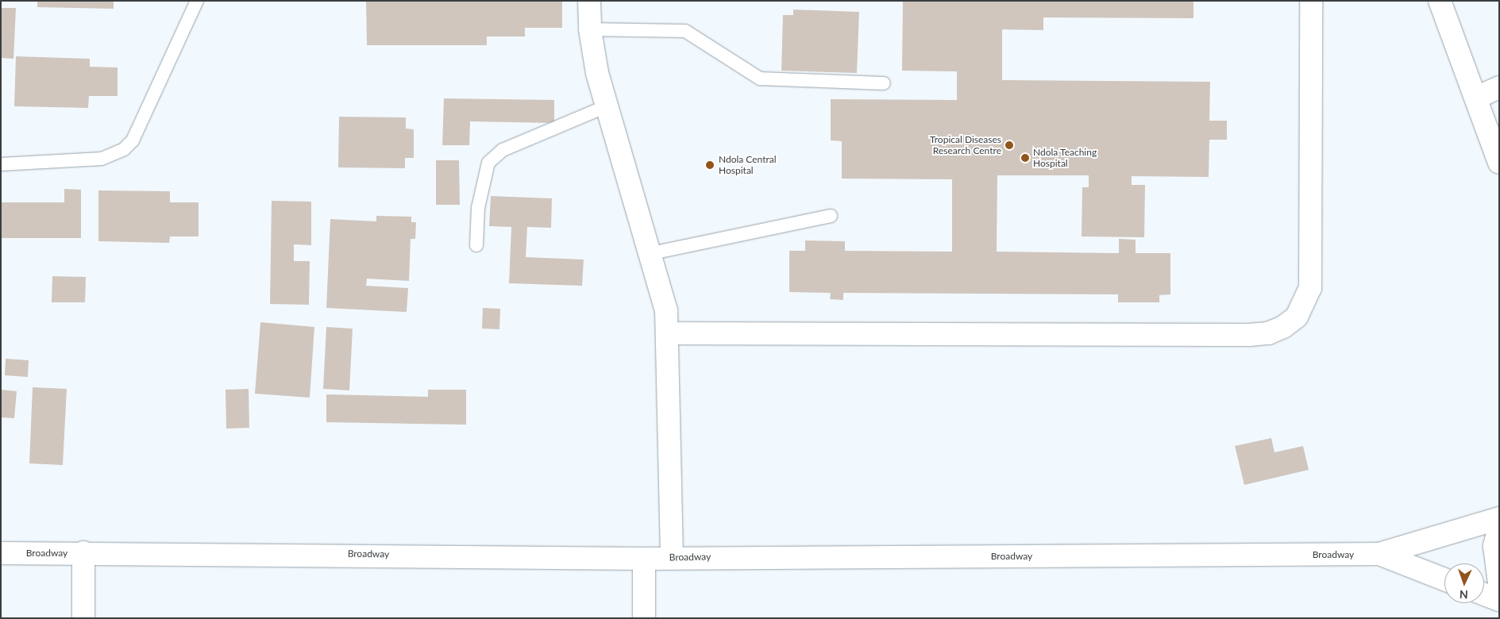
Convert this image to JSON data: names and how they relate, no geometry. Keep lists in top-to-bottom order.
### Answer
{
  "streets": {
    "main road": ["Broadway"]
  },
  "places": ["Tropical Diseases Research Centre", "Ndola Teaching Hospital", "Ndola Central Hospital"],
  "north": "bottom"
}
